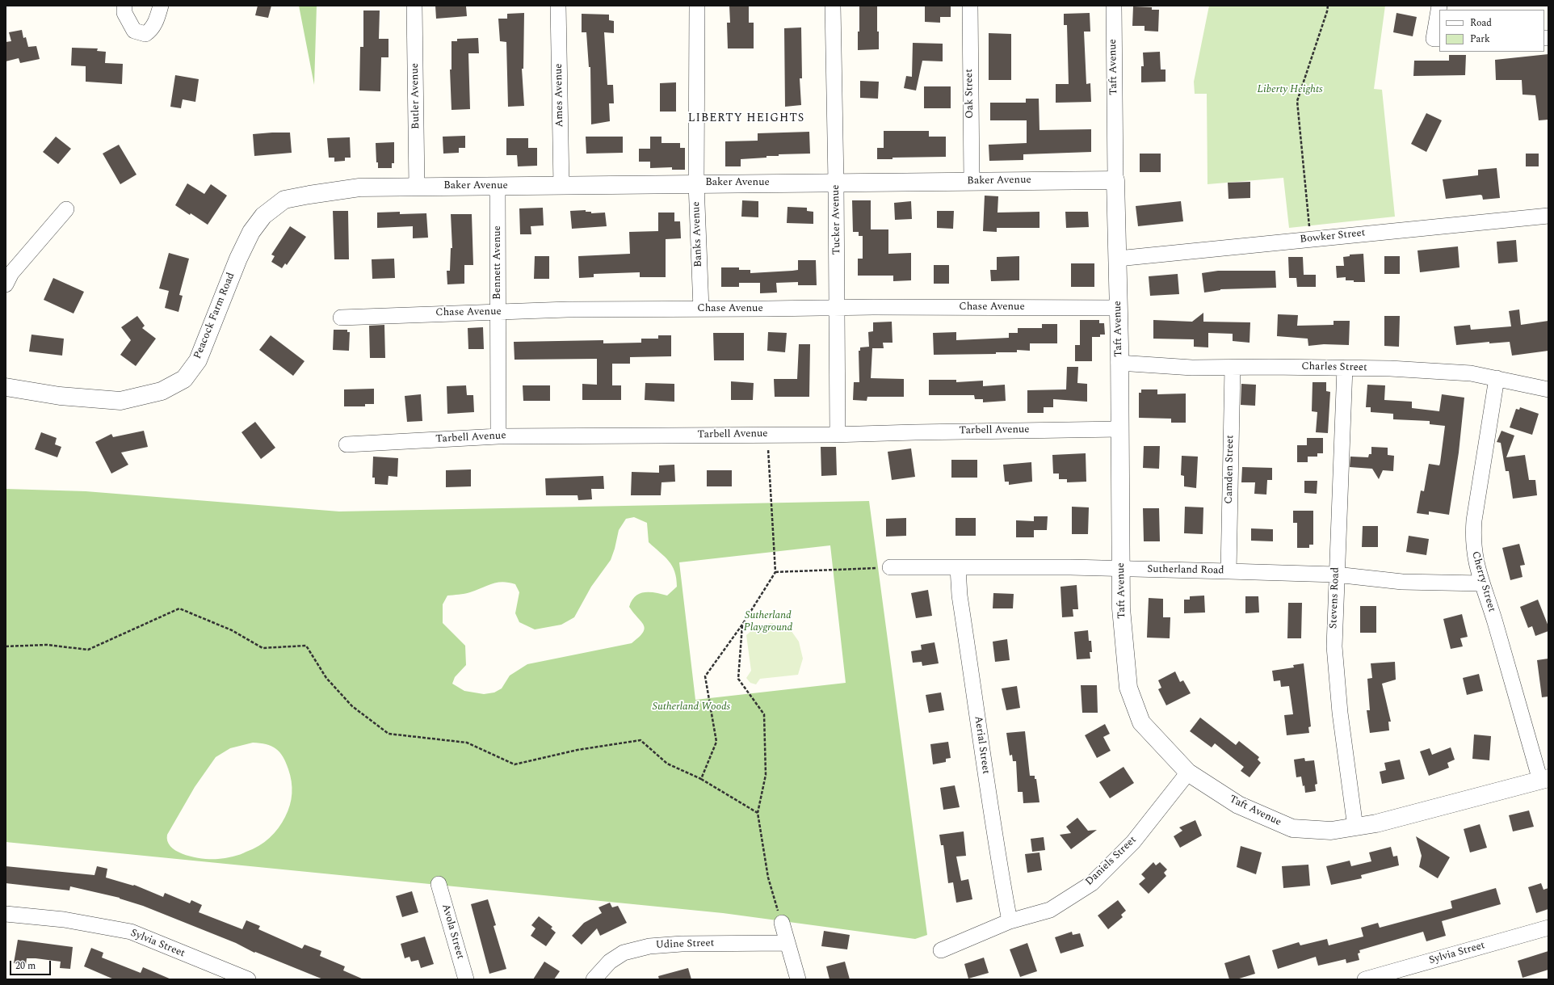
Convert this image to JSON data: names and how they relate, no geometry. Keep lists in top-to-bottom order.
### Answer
{
  "streets": {
    "street": [
      "Taft Avenue",
      "Oak Street",
      "Ames Avenue",
      "Butler Avenue",
      "Baker Avenue",
      "Tucker Avenue",
      "Banks Avenue",
      "Bowker Street",
      "Bennett Avenue",
      "Chase Avenue",
      "Peacock Farm Road",
      "Charles Street",
      "Tarbell Avenue",
      "Camden Street",
      "Sutherland Road",
      "Cherry Street",
      "Stevens Road",
      "Aerial Street",
      "Daniels Street",
      "Avola Street",
      "Sylvia Street",
      "Udine Street"
    ]
  },
  "crossings": [
    ["Taft Avenue", "Baker Avenue"],
    ["Taft Avenue", "Bowker Street"],
    ["Taft Avenue", "Chase Avenue"],
    ["Taft Avenue", "Charles Street"],
    ["Taft Avenue", "Tarbell Avenue"],
    ["Taft Avenue", "Sutherland Road"],
    ["Taft Avenue", "Cherry Street"],
    ["Taft Avenue", "Stevens Road"],
    ["Taft Avenue", "Daniels Street"],
    ["Oak Street", "Baker Avenue"],
    ["Ames Avenue", "Baker Avenue"],
    ["Butler Avenue", "Baker Avenue"],
    ["Baker Avenue", "Tucker Avenue"],
    ["Baker Avenue", "Banks Avenue"],
    ["Baker Avenue", "Bennett Avenue"],
    ["Baker Avenue", "Peacock Farm Road"],
    ["Tucker Avenue", "Chase Avenue"],
    ["Tucker Avenue", "Tarbell Avenue"],
    ["Banks Avenue", "Chase Avenue"],
    ["Bennett Avenue", "Chase Avenue"],
    ["Bennett Avenue", "Tarbell Avenue"],
    ["Charles Street", "Camden Street"],
    ["Charles Street", "Cherry Street"],
    ["Charles Street", "Stevens Road"],
    ["Camden Street", "Sutherland Road"],
    ["Sutherland Road", "Cherry Street"],
    ["Sutherland Road", "Stevens Road"],
    ["Sutherland Road", "Aerial Street"],
    ["Aerial Street", "Daniels Street"]
  ],
  "districts": ["LIBERTY HEIGHTS"],
  "parks": ["Liberty Heights", "Sutherland Playground", "Sutherland Woods"],
  "legend": ["Road", "Park"],
  "scale_bar": "20 m"
}
